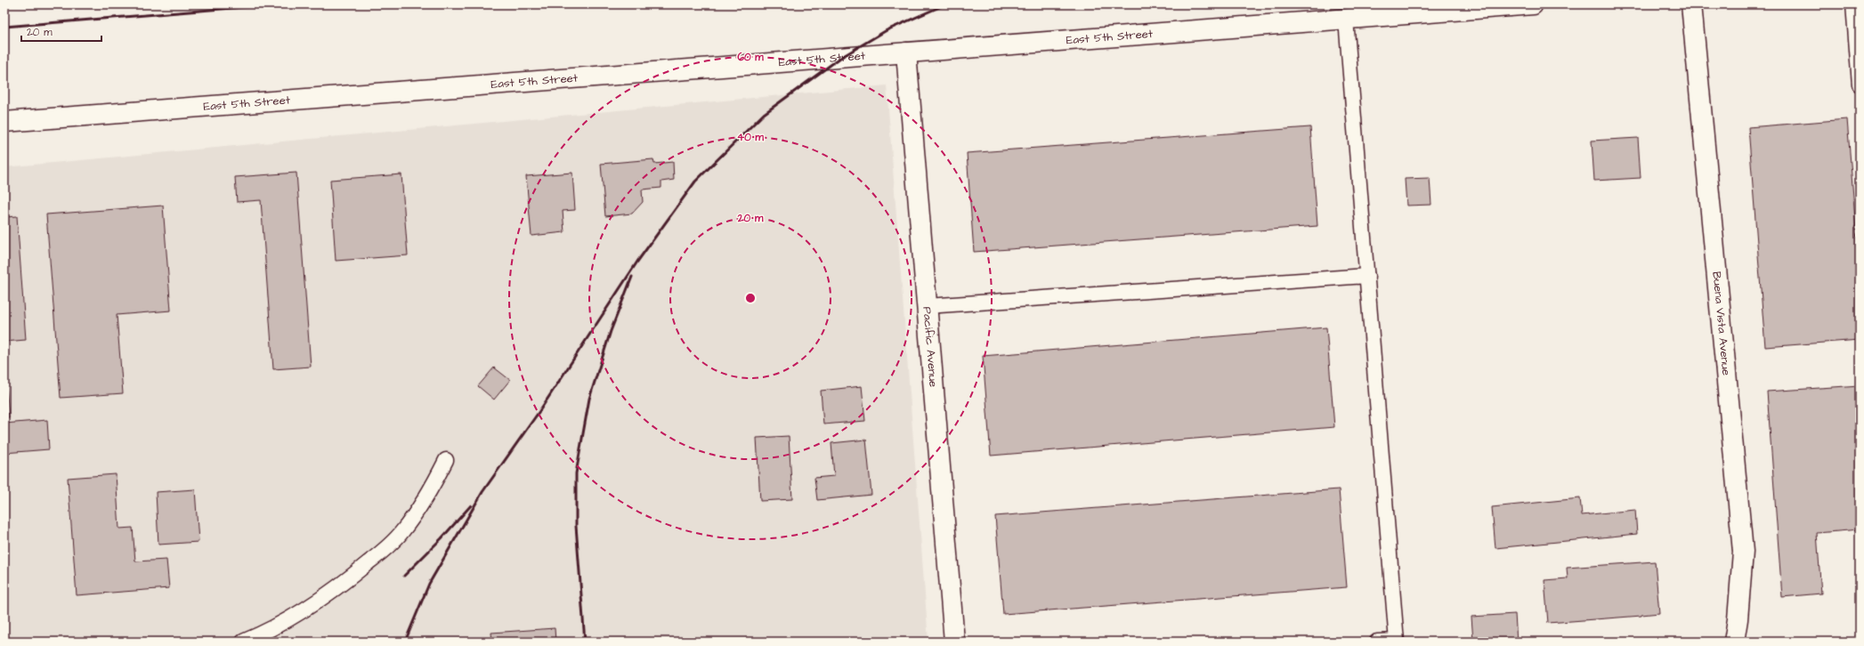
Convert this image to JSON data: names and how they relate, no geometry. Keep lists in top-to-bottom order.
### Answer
{
  "streets": {
    "main road": ["East 5th Street", "Buena Vista Avenue", "Pacific Avenue"]
  },
  "crossings": [
    ["East 5th Street", "Pacific Avenue"]
  ],
  "scale_bar": "20 m",
  "rings": ["60 m", "40 m", "20 m"]
}
